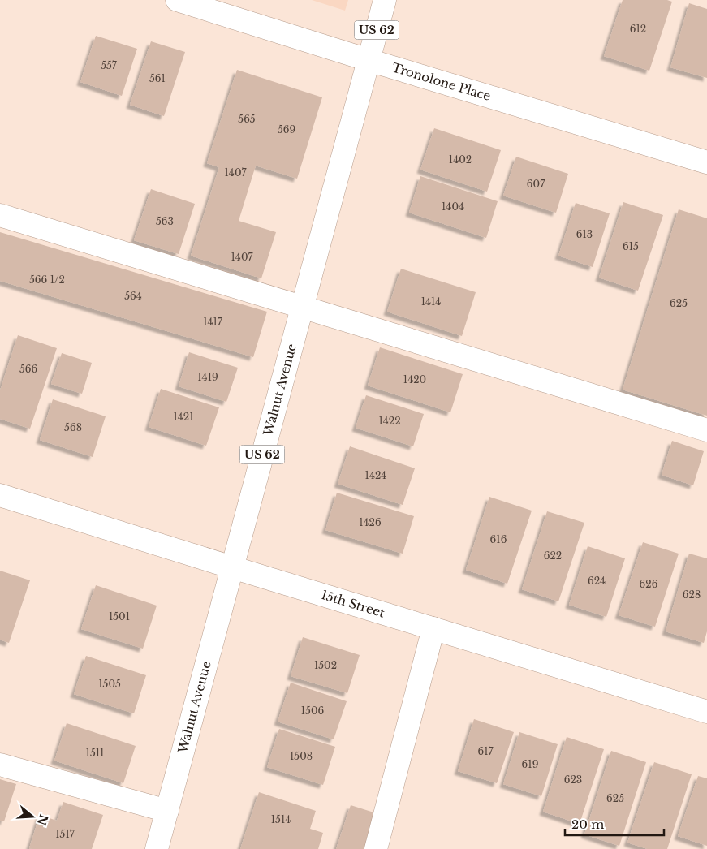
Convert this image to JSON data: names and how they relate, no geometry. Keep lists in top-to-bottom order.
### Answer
{
  "streets": {
    "street": [
      "US 62",
      "Tronolone Place",
      "Walnut Avenue",
      "15th Street"
    ]
  },
  "crossings": [
    ["Tronolone Place", "Walnut Avenue"],
    ["Walnut Avenue", "15th Street"]
  ],
  "house_numbers": [
    "612",
    "557",
    "561",
    "565",
    "569",
    "1402",
    "1407",
    "607",
    "1404",
    "563",
    "613",
    "615",
    "1407",
    "566 1/2",
    "564",
    "1414",
    "625",
    "1417",
    "566",
    "1419",
    "1420",
    "1421",
    "1422",
    "568",
    "1424",
    "1426",
    "616",
    "622",
    "624",
    "626",
    "628",
    "1501",
    "1502",
    "1505",
    "1506",
    "617",
    "1511",
    "1508",
    "619",
    "623",
    "625",
    "1514",
    "1517"
  ],
  "scale_bar": "20 m",
  "north": "right"
}
